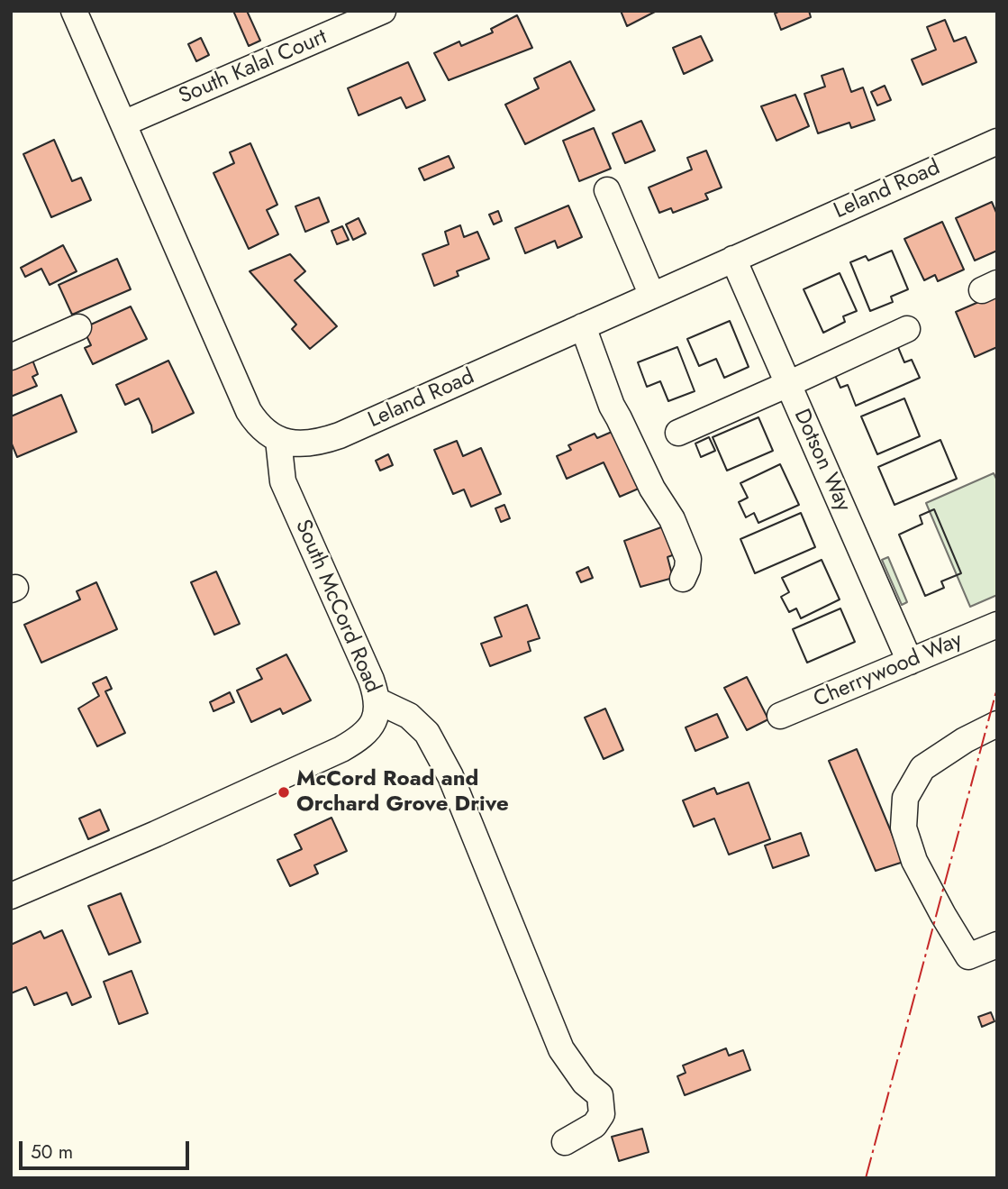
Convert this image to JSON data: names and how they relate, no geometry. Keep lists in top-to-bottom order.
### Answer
{
  "streets": {
    "street": [
      "South Kalal Court",
      "Leland Road",
      "Dotson Way",
      "South McCord Road",
      "Cherrywood Way"
    ]
  },
  "crossings": [
    ["Leland Road", "Dotson Way"],
    ["Leland Road", "South McCord Road"],
    ["Dotson Way", "Cherrywood Way"]
  ],
  "places": ["McCord Road and Orchard Grove Drive"],
  "scale_bar": "50 m"
}
